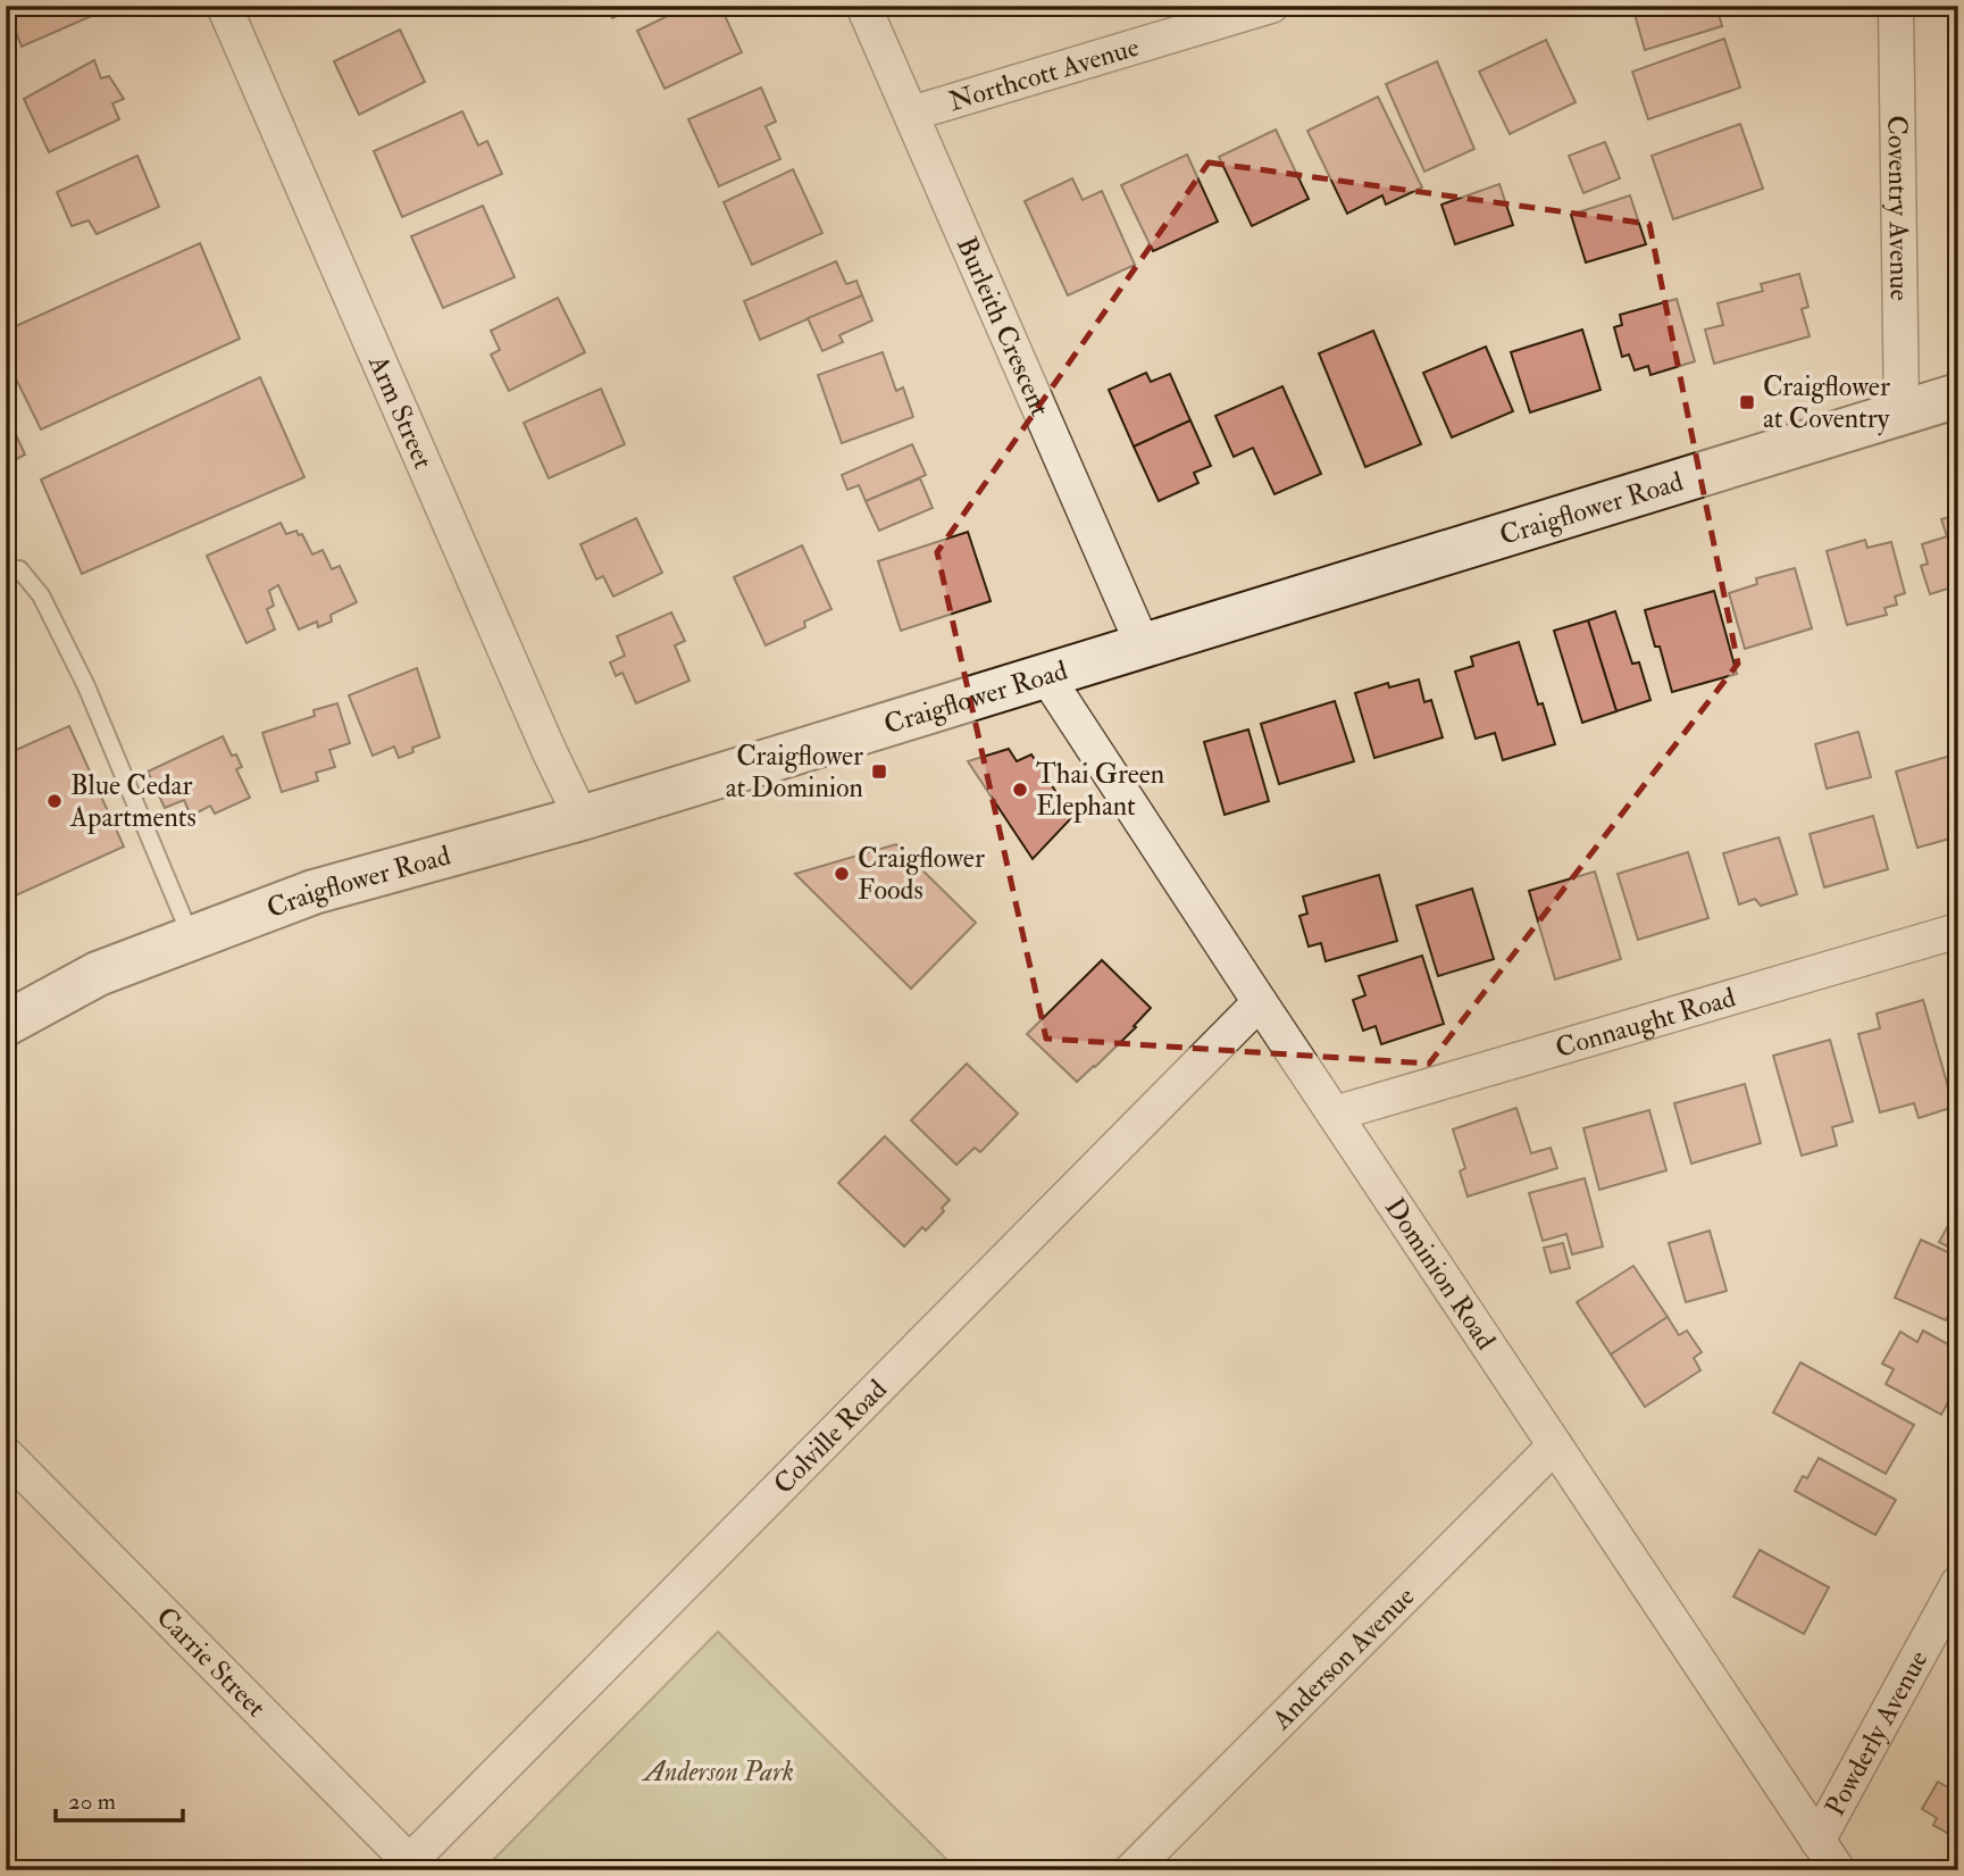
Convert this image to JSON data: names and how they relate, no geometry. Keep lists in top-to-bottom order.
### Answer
{
  "streets": {
    "main road": ["Craigflower Road"],
    "street": [
      "Northcott Avenue",
      "Coventry Avenue",
      "Burleith Crescent",
      "Arm Street",
      "Connaught Road",
      "Dominion Road",
      "Colville Road",
      "Anderson Avenue",
      "Carrie Street",
      "Powderly Avenue"
    ]
  },
  "crossings": [
    ["Northcott Avenue", "Burleith Crescent"],
    ["Coventry Avenue", "Craigflower Road"],
    ["Burleith Crescent", "Craigflower Road"],
    ["Arm Street", "Craigflower Road"],
    ["Craigflower Road", "Dominion Road"],
    ["Connaught Road", "Dominion Road"],
    ["Dominion Road", "Colville Road"],
    ["Dominion Road", "Anderson Avenue"],
    ["Dominion Road", "Powderly Avenue"],
    ["Colville Road", "Carrie Street"]
  ],
  "parks": ["Anderson Park"],
  "places": {
    "transit": ["Craigflower at Coventry", "Craigflower at Dominion"],
    "other": ["Thai Green Elephant", "Blue Cedar Apartments", "Craigflower Foods"]
  },
  "scale_bar": "20 m"
}
